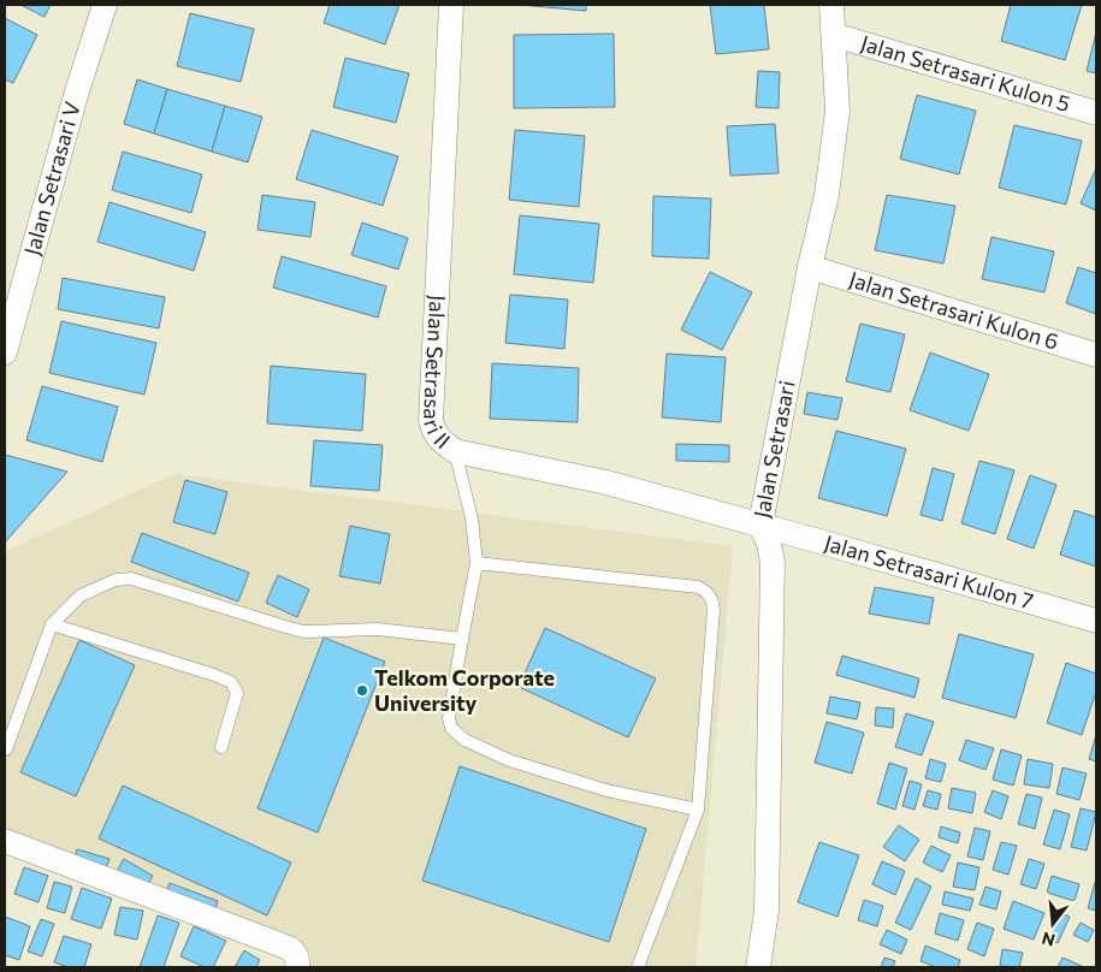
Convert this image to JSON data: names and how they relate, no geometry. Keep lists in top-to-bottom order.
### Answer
{
  "streets": {
    "street": [
      "Jalan Setrasari Kulon 5",
      "Jalan Setrasari V",
      "Jalan Setrasari Kulon 6",
      "Jalan Setrasari II",
      "Jalan Setrasari",
      "Jalan Setrasari Kulon 7"
    ]
  },
  "crossings": [
    ["Jalan Setrasari Kulon 5", "Jalan Setrasari"],
    ["Jalan Setrasari Kulon 6", "Jalan Setrasari"],
    ["Jalan Setrasari II", "Jalan Setrasari"],
    ["Jalan Setrasari II", "Jalan Setrasari Kulon 7"],
    ["Jalan Setrasari", "Jalan Setrasari Kulon 7"]
  ],
  "places": ["Telkom Corporate University"],
  "north": "bottom"
}
